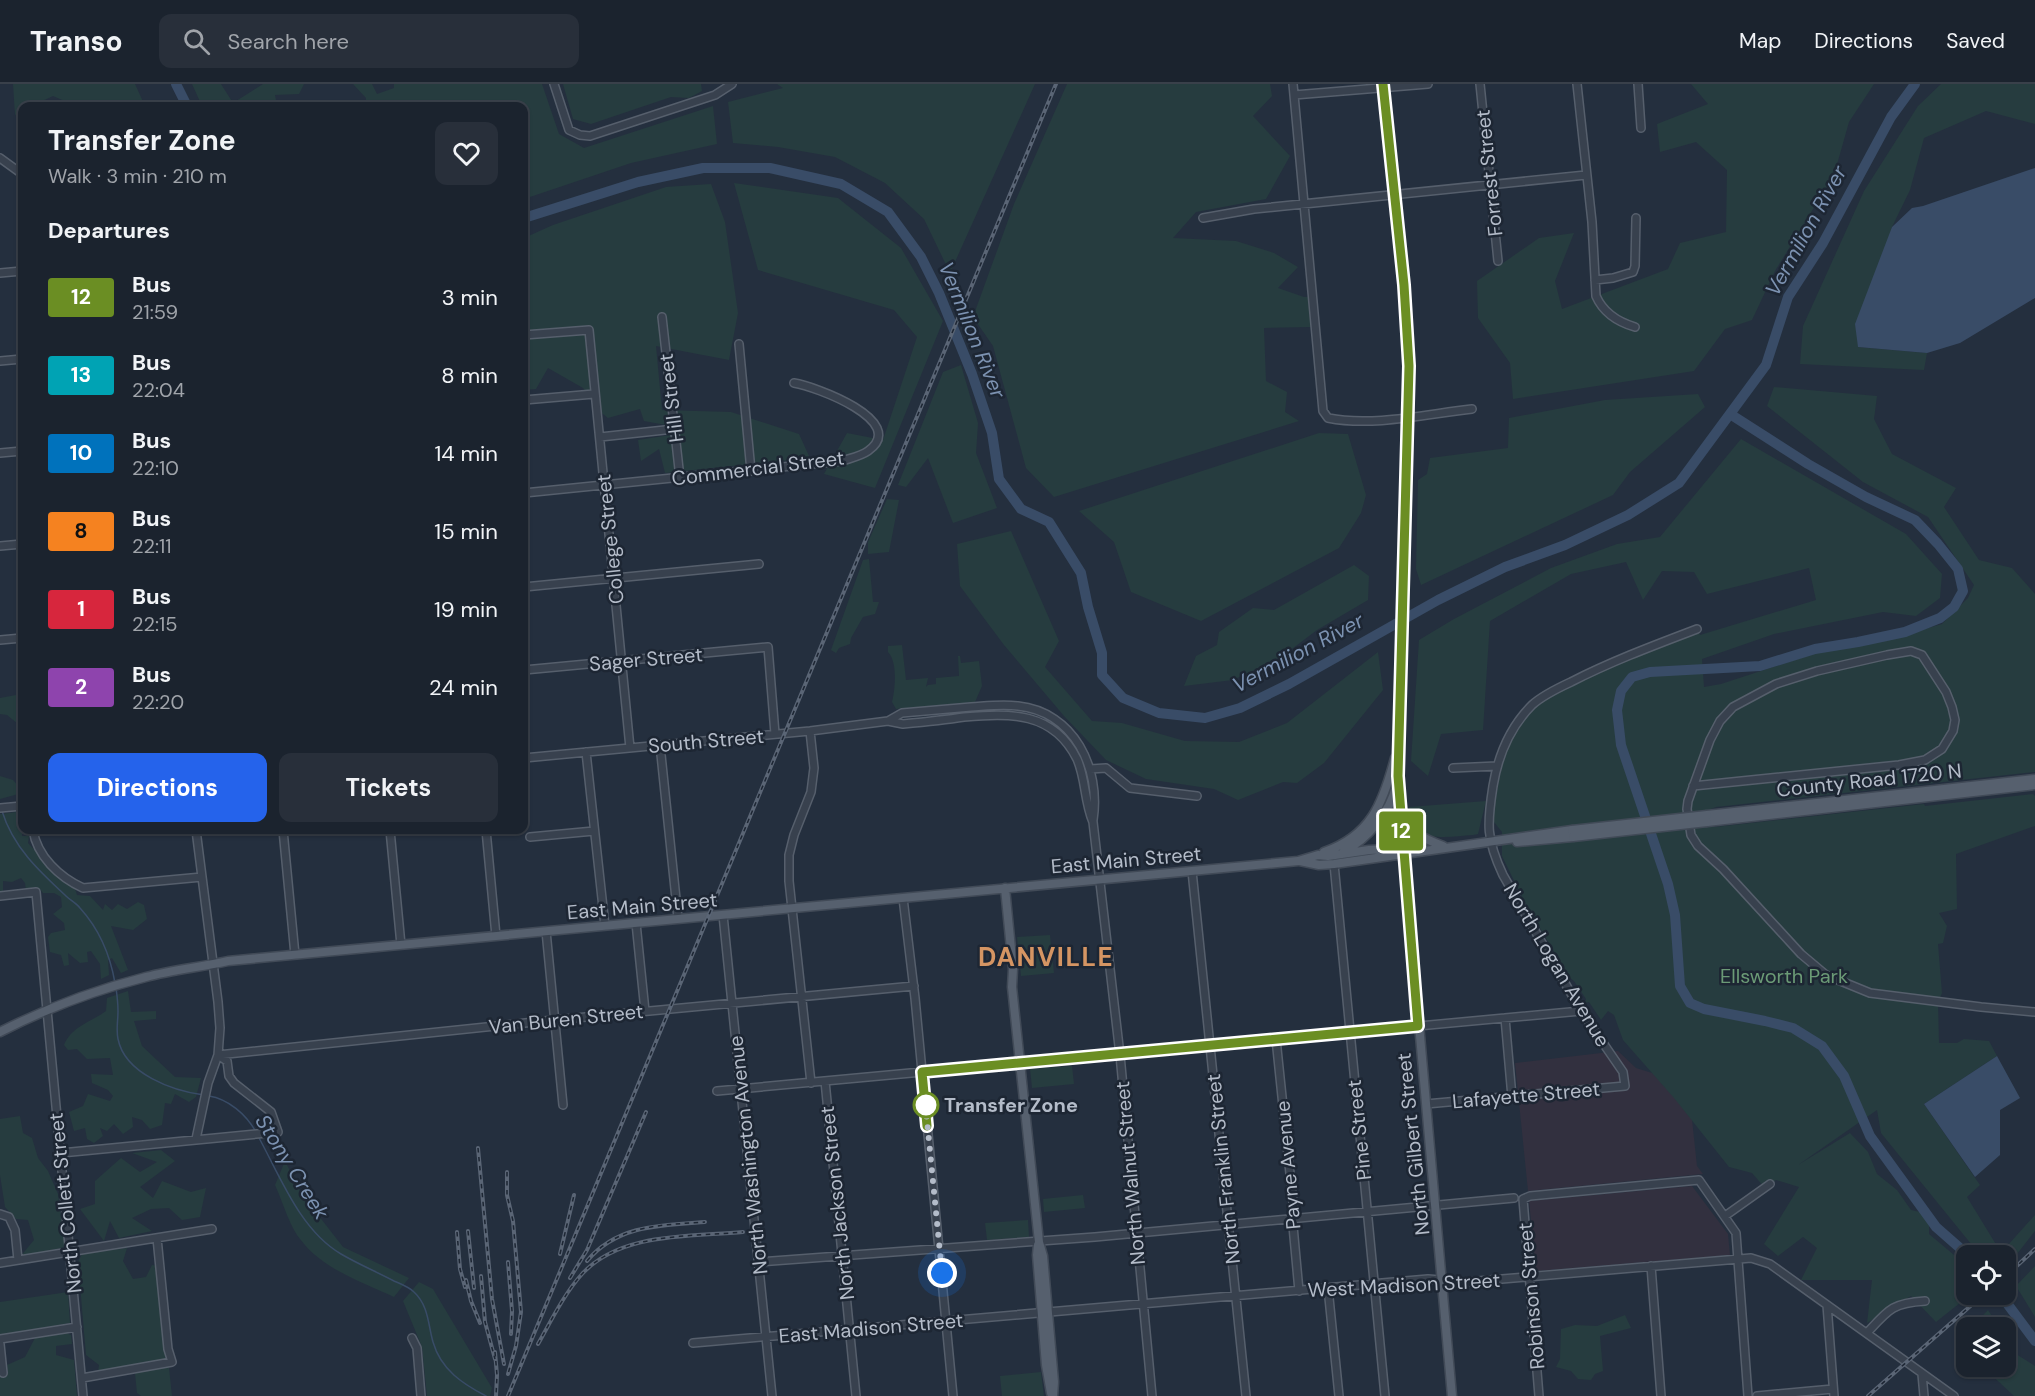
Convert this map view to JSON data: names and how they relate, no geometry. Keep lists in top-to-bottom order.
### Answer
{
  "streets": {
    "main road": ["County Road 1720 N", "East Main Street", "North Gilbert Street"],
    "street": [
      "Forrest Street",
      "Hill Street",
      "Commercial Street",
      "College Street",
      "Sager Street",
      "South Street",
      "North Logan Avenue",
      "Van Buren Street",
      "Lafayette Street",
      "Pine Street",
      "North Washington Avenue",
      "Payne Avenue",
      "North Franklin Street",
      "North Walnut Street",
      "North Collett Street",
      "North Jackson Street",
      "West Madison Street",
      "Robinson Street",
      "East Madison Street"
    ]
  },
  "crossings": [
    ["Hill Street", "Commercial Street"],
    ["Commercial Street", "College Street"],
    ["College Street", "Sager Street"],
    ["College Street", "South Street"],
    ["Sager Street", "South Street"],
    ["South Street", "North Walnut Street"],
    ["South Street", "North Jackson Street"],
    ["East Main Street", "Pine Street"],
    ["East Main Street", "North Gilbert Street"],
    ["East Main Street", "North Washington Avenue"],
    ["East Main Street", "North Franklin Street"],
    ["East Main Street", "North Walnut Street"],
    ["East Main Street", "North Collett Street"],
    ["East Main Street", "North Jackson Street"],
    ["North Logan Avenue", "Lafayette Street"],
    ["Van Buren Street", "North Washington Avenue"],
    ["Van Buren Street", "North Jackson Street"],
    ["Lafayette Street", "North Gilbert Street"],
    ["Pine Street", "West Madison Street"],
    ["North Gilbert Street", "West Madison Street"],
    ["North Washington Avenue", "East Madison Street"],
    ["Payne Avenue", "West Madison Street"],
    ["North Franklin Street", "West Madison Street"],
    ["North Walnut Street", "West Madison Street"],
    ["North Jackson Street", "East Madison Street"],
    ["West Madison Street", "Robinson Street"],
    ["West Madison Street", "East Madison Street"]
  ],
  "districts": ["DANVILLE"],
  "water": ["Vermilion River", "Stony Creek"],
  "parks": ["Ellsworth Park"],
  "places": ["Transfer Zone"],
  "lines": ["bus line 12"],
  "page": {
    "header": "Transo",
    "search": "Search here",
    "nav": ["Map", "Directions", "Saved"],
    "on_map": "12",
    "heading": [
      ["Transfer Zone", "Walk · 3 min · 210 m"],
      "Departures"
    ],
    "list": [
      {
        "mark": "12",
        "name": "Bus",
        "note": "21:59",
        "value": "3 min"
      },
      {
        "mark": "13",
        "name": "Bus",
        "note": "22:04",
        "value": "8 min"
      },
      {
        "mark": "10",
        "name": "Bus",
        "note": "22:10",
        "value": "14 min"
      },
      {
        "mark": "8",
        "name": "Bus",
        "note": "22:11",
        "value": "15 min"
      },
      {
        "mark": "1",
        "name": "Bus",
        "note": "22:15",
        "value": "19 min"
      },
      {
        "mark": "2",
        "name": "Bus",
        "note": "22:20",
        "value": "24 min"
      }
    ],
    "buttons": ["Directions", "Tickets"]
  }
}
